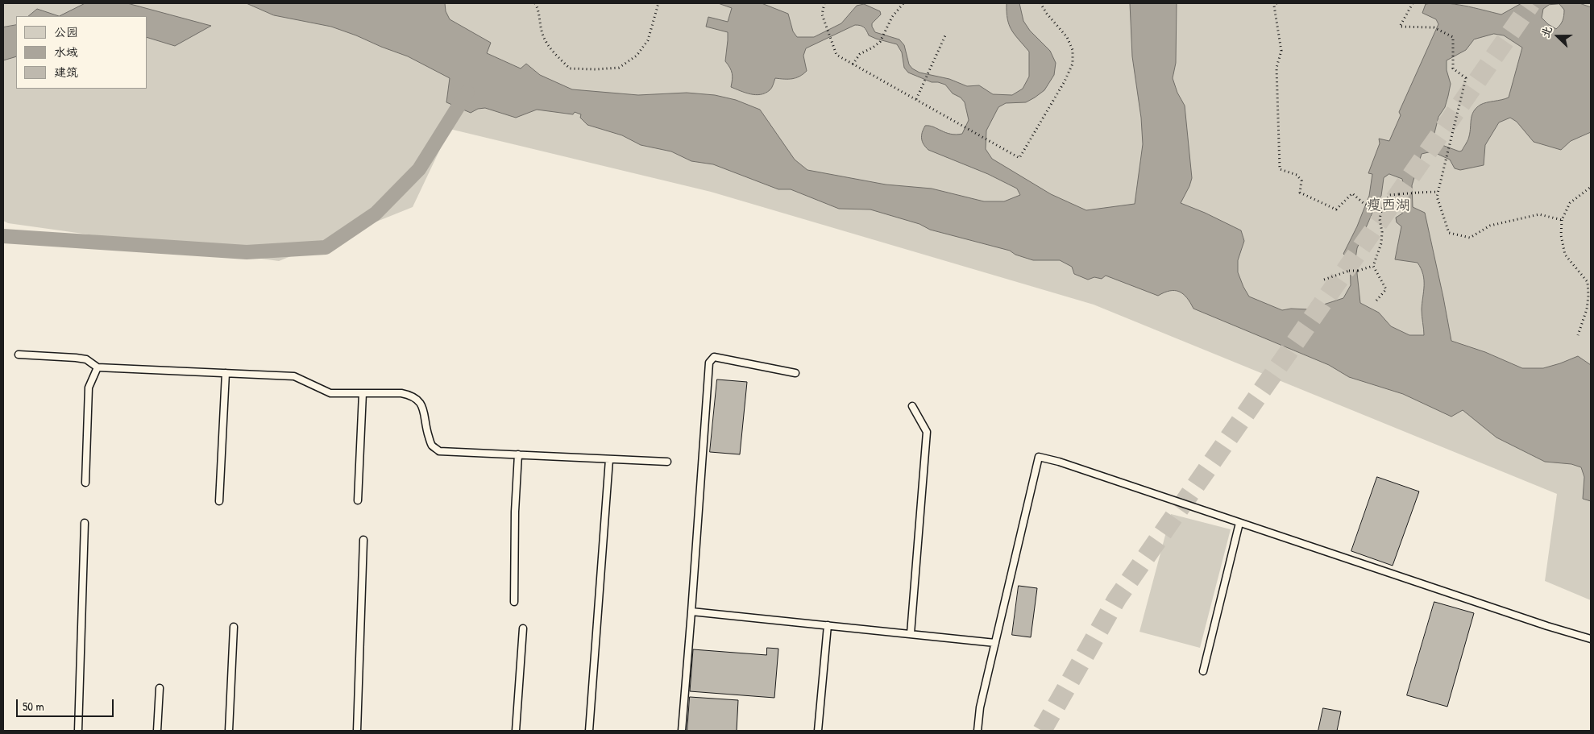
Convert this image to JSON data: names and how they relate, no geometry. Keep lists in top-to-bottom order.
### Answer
{
  "parks": ["瘦西湖"],
  "legend": ["公园", "水域", "建筑"],
  "scale_bar": "50 m",
  "north": "left"
}
